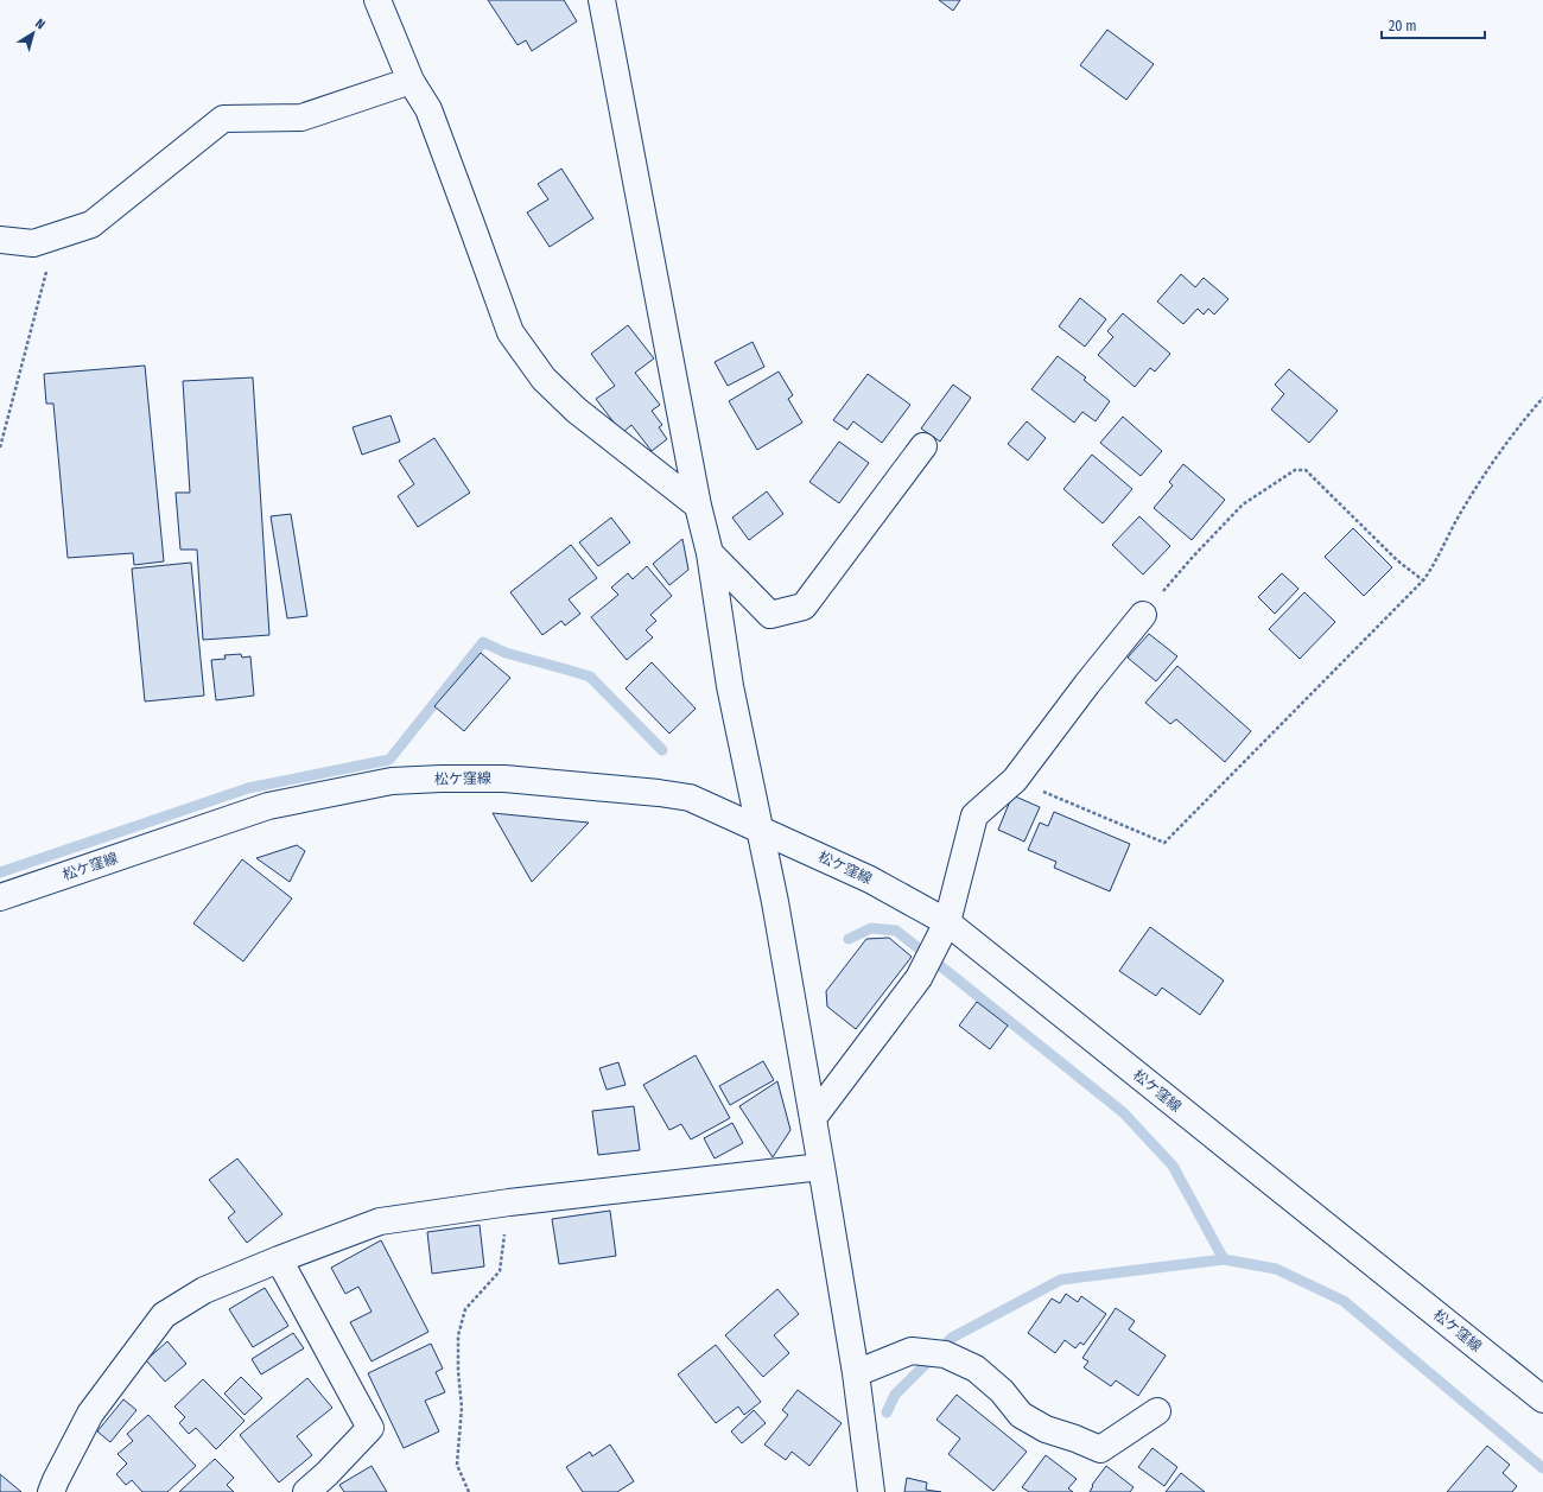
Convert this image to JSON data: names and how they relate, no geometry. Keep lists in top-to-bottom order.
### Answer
{
  "streets": {
    "street": ["松ケ窪線"]
  },
  "scale_bar": "20 m",
  "north": "top right"
}
